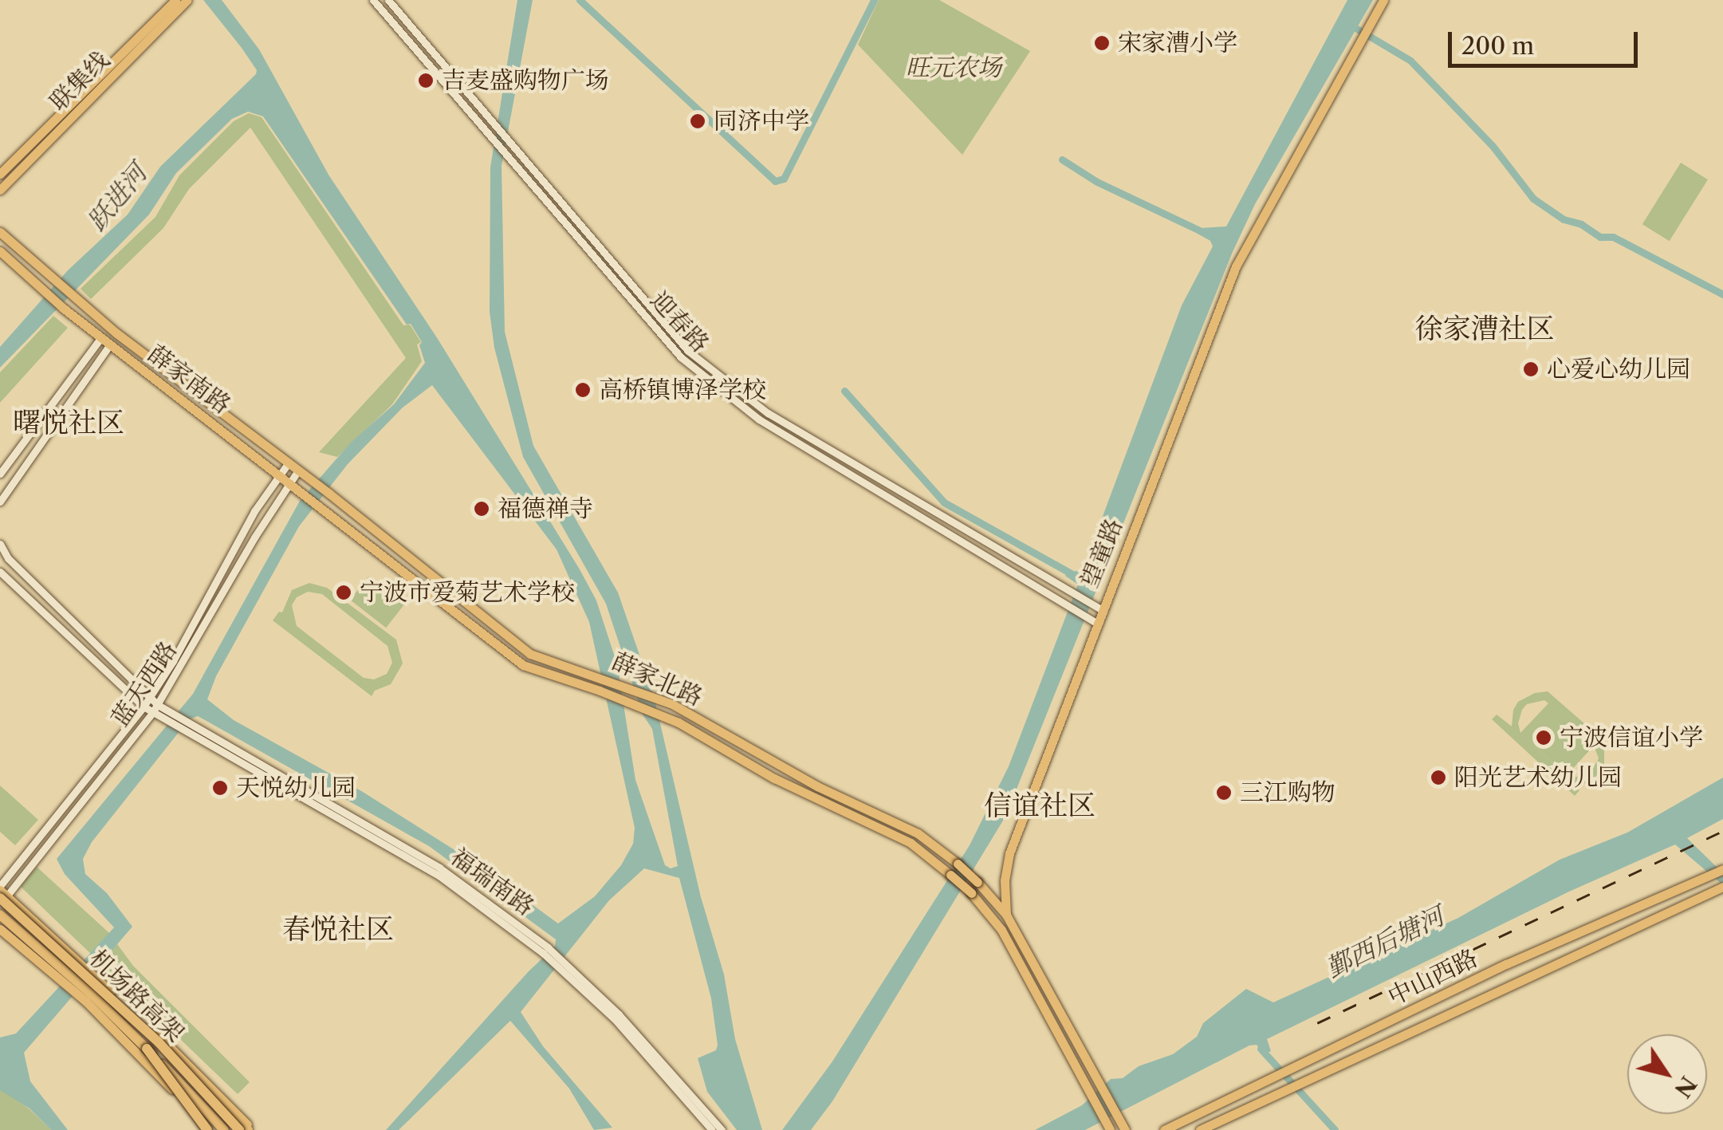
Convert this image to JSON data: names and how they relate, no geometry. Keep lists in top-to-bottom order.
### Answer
{
  "streets": {
    "highway": ["机场路高架"],
    "main road": [
      "联集线",
      "薛家南路",
      "望童路",
      "薛家北路",
      "中山西路"
    ],
    "street": ["迎春路", "蓝天西路", "福瑞南路"]
  },
  "crossings": [
    ["迎春路", "望童路"],
    ["薛家南路", "薛家北路"],
    ["薛家南路", "蓝天西路"],
    ["望童路", "薛家北路"],
    ["薛家北路", "蓝天西路"],
    ["蓝天西路", "机场路高架"]
  ],
  "districts": [
    "徐家漕社区",
    "曙悦社区",
    "信谊社区",
    "春悦社区"
  ],
  "water": ["跃进河", "鄞西后塘河"],
  "parks": ["旺元农场"],
  "places": [
    "宋家漕小学",
    "吉麦盛购物广场",
    "同济中学",
    "心爱心幼儿园",
    "高桥镇博泽学校",
    "福德禅寺",
    "宁波市爱菊艺术学校",
    "宁波信谊小学",
    "阳光艺术幼儿园",
    "天悦幼儿园",
    "三江购物"
  ],
  "scale_bar": "200 m",
  "north": "bottom right"
}
